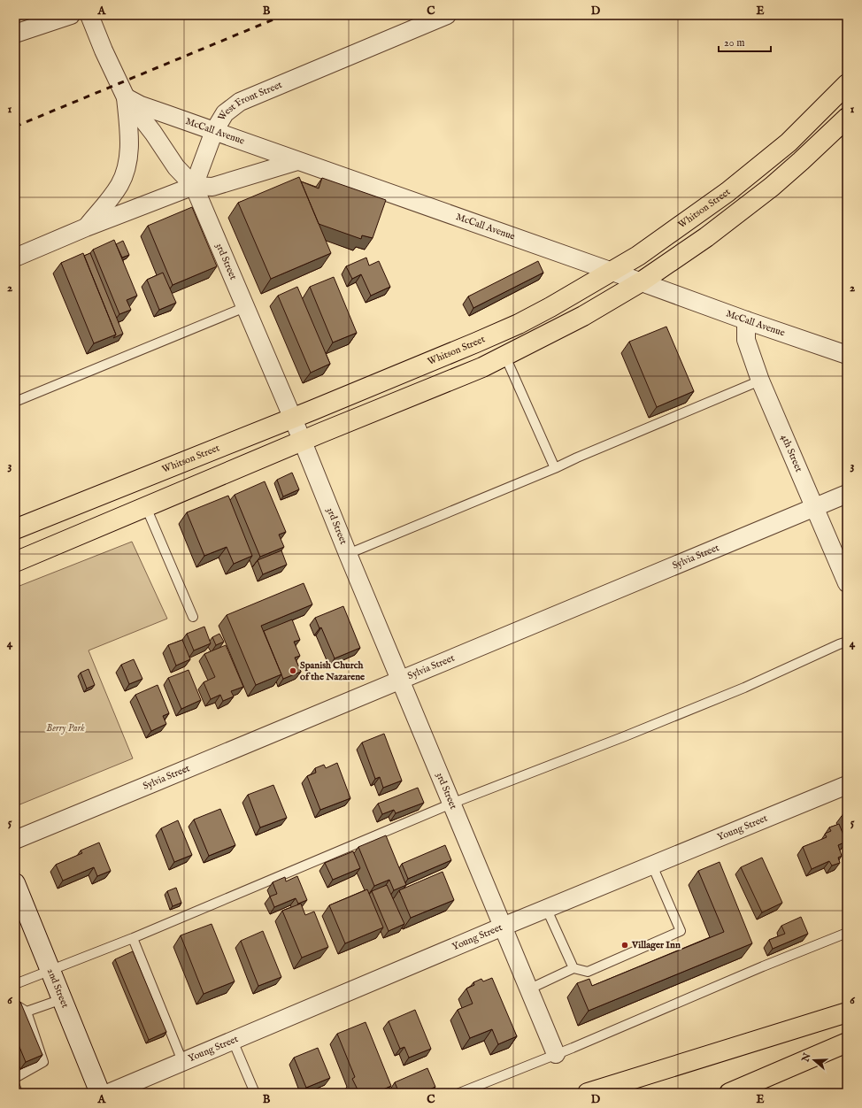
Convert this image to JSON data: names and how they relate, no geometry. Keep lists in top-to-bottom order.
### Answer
{
  "streets": {
    "main road": ["Whitson Street", "2nd Street"],
    "street": [
      "West Front Street",
      "McCall Avenue",
      "3rd Street",
      "4th Street",
      "Sylvia Street",
      "Young Street"
    ]
  },
  "crossings": [
    ["West Front Street", "McCall Avenue"],
    ["West Front Street", "3rd Street"],
    ["McCall Avenue", "Whitson Street"],
    ["McCall Avenue", "3rd Street"],
    ["McCall Avenue", "4th Street"],
    ["Whitson Street", "3rd Street"],
    ["3rd Street", "Sylvia Street"],
    ["3rd Street", "Young Street"],
    ["4th Street", "Sylvia Street"]
  ],
  "parks": ["Berry Park"],
  "places": ["Spanish Church of the Nazarene", "Villager Inn"],
  "scale_bar": "20 m",
  "north": "left",
  "grid": {
    "columns": [
      "A",
      "B",
      "C",
      "D",
      "E"
    ],
    "rows": [
      "1",
      "2",
      "3",
      "4",
      "5",
      "6"
    ]
  }
}
